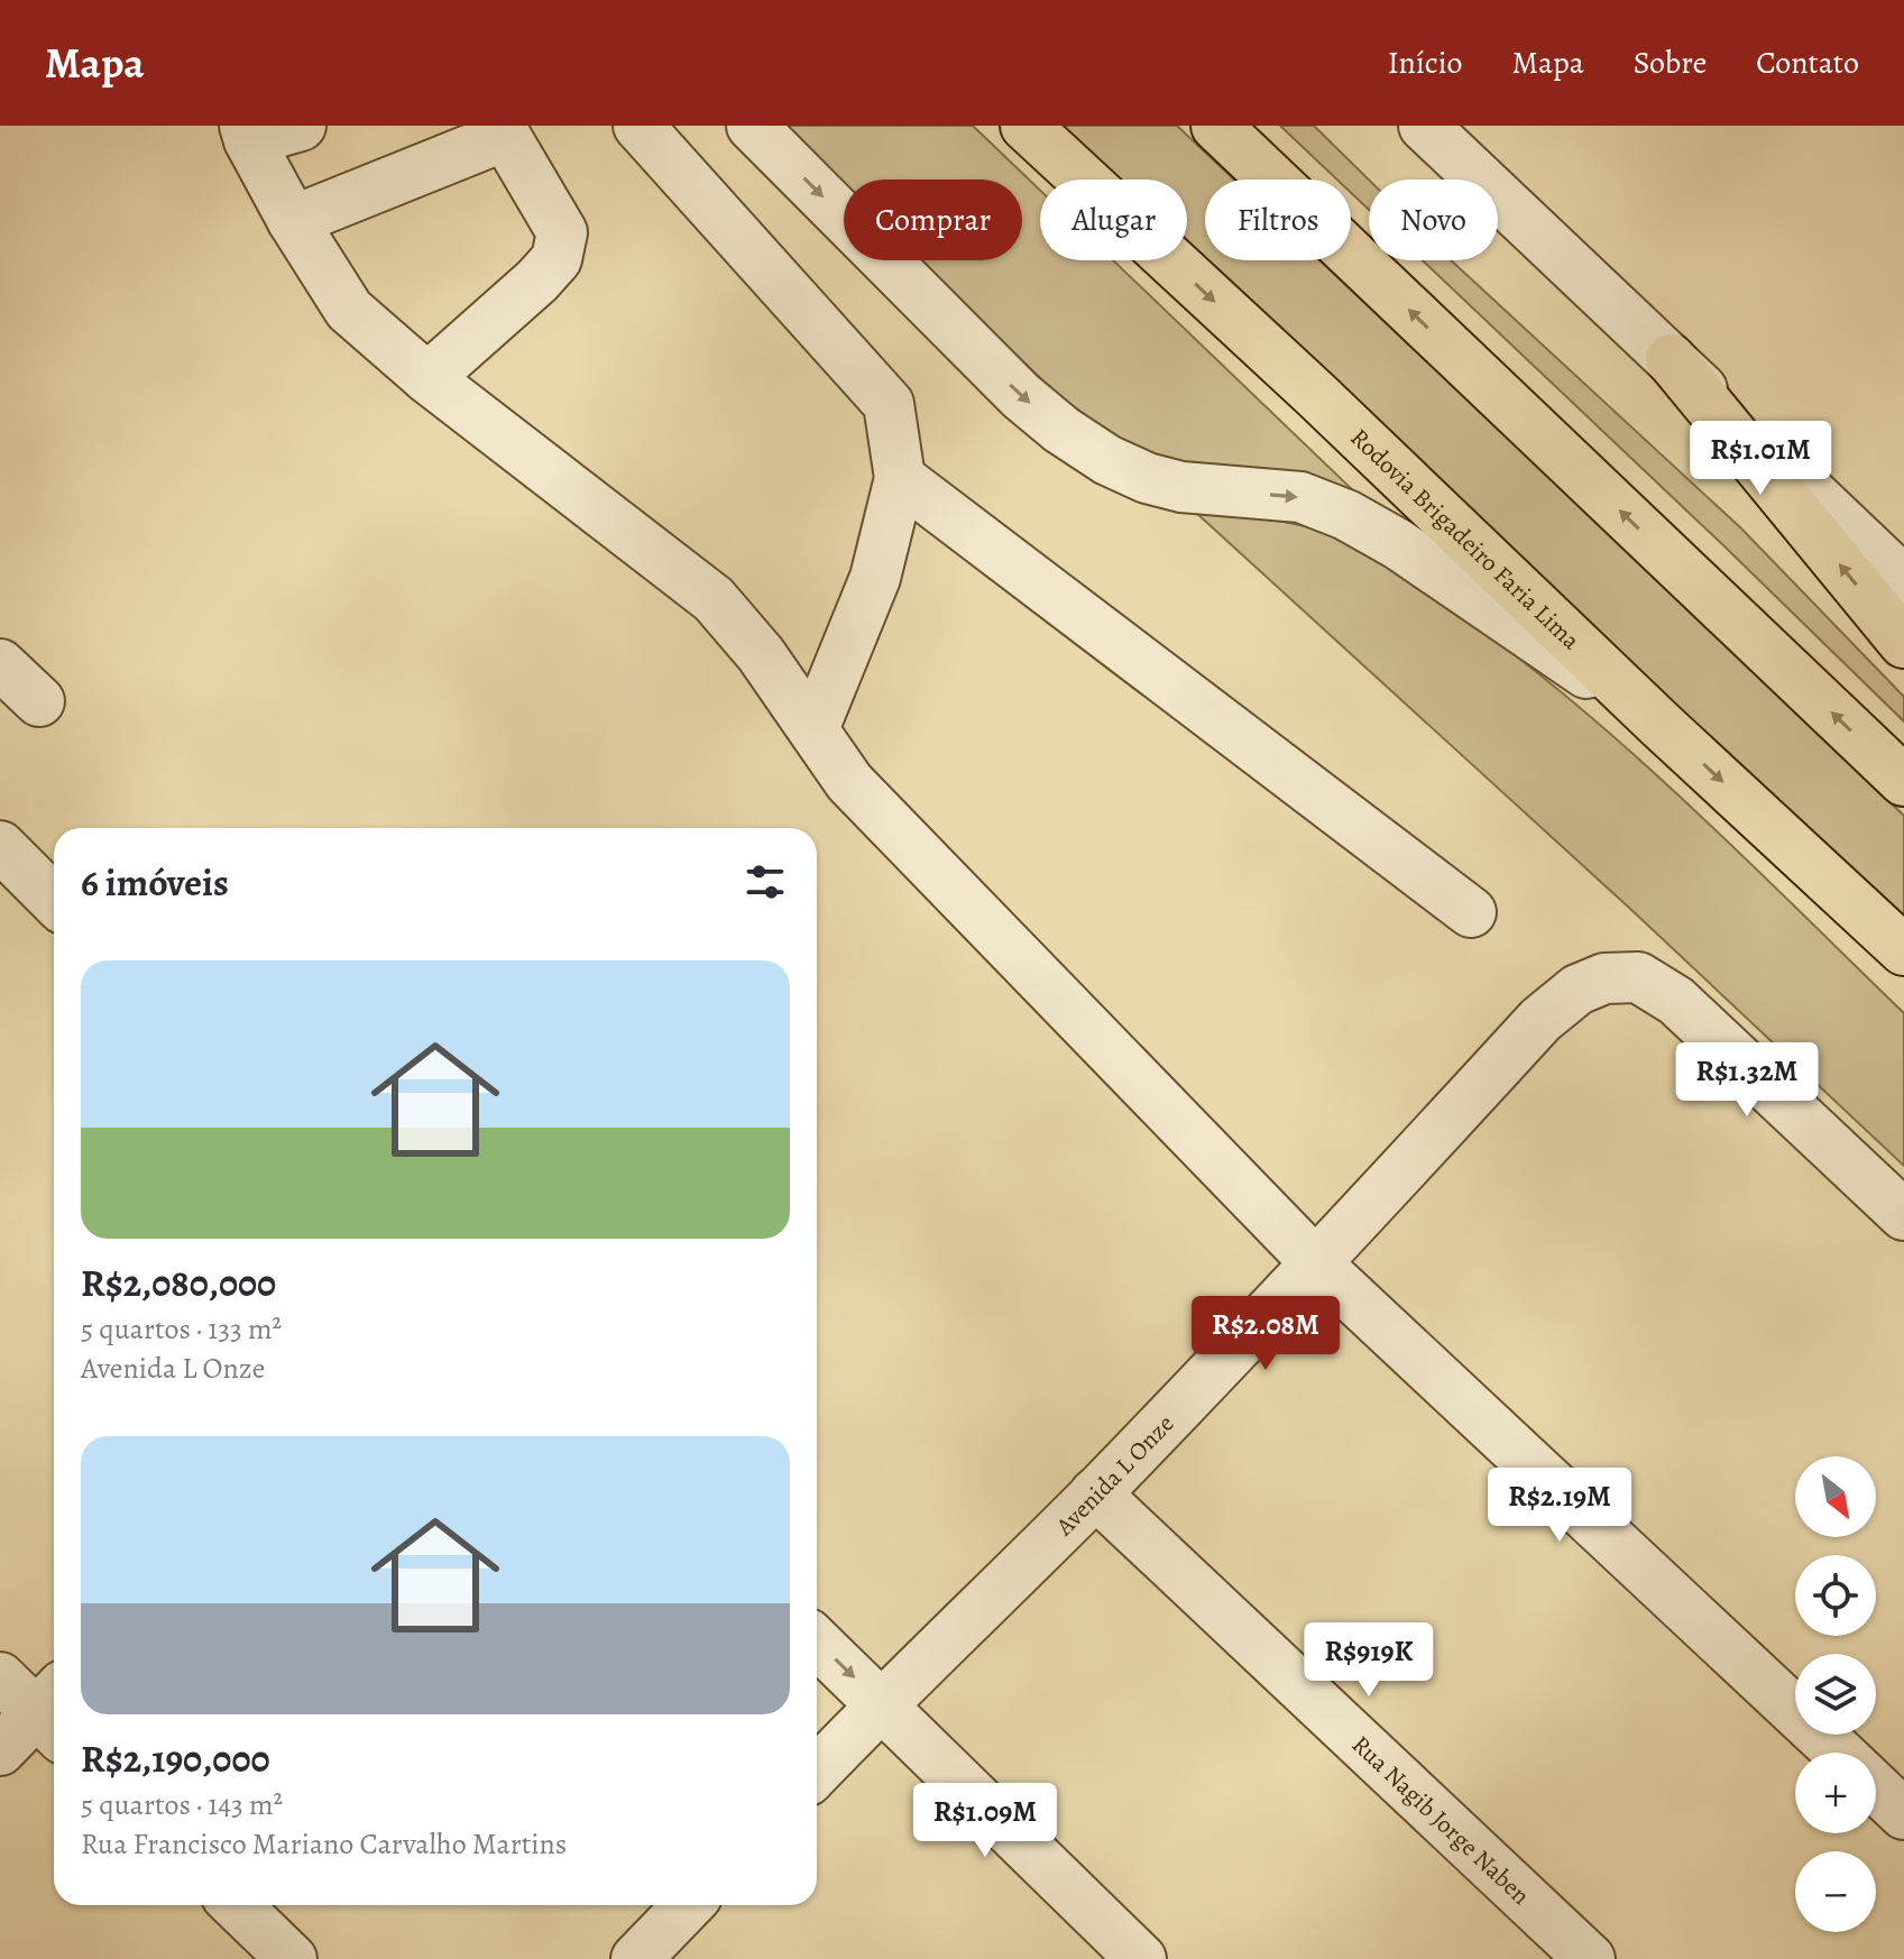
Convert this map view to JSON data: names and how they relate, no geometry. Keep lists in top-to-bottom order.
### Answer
{
  "streets": {
    "highway": ["Rodovia Brigadeiro Faria Lima"],
    "street": ["Avenida L Onze", "Rua Nagib Jorge Naben"]
  },
  "crossings": [
    ["Avenida L Onze", "Rua Nagib Jorge Naben"]
  ],
  "north": "bottom right",
  "page": {
    "header": "Mapa",
    "nav": [
      "Início",
      "Mapa",
      "Sobre",
      "Contato"
    ],
    "chip": [
      "Comprar",
      "Alugar",
      "Filtros",
      "Novo"
    ],
    "price": [
      "R$1.01M",
      "R$1.32M",
      "R$2.08M",
      "R$2.19M",
      "R$919K",
      "R$1.09M"
    ],
    "heading": "6 imóveis",
    "list": [
      {
        "name": "R$2,080,000",
        "note": "5 quartos · 133 m² · Avenida L Onze"
      },
      {
        "name": "R$2,190,000",
        "note": "5 quartos · 143 m² · Rua Francisco Mariano Carvalho Martins"
      }
    ],
    "map_buttons": ["+", "−"]
  }
}
